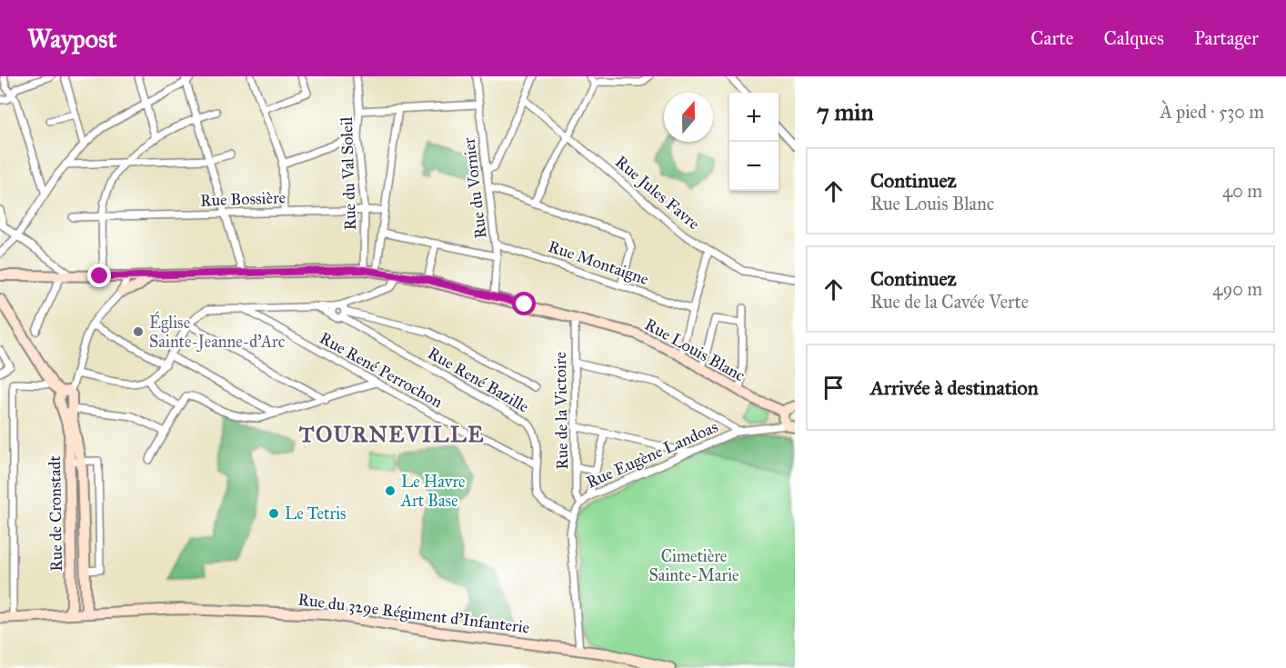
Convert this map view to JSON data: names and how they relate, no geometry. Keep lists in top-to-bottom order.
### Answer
{
  "streets": {
    "street": [
      "Rue du Val Soleil",
      "Rue du Vornier",
      "Rue Jules Favre",
      "Rue Bossière",
      "Rue Montaigne",
      "Rue Louis Blanc",
      "Rue René Perrochon",
      "Rue René Bazille",
      "Rue de la Victoire",
      "Rue Eugène Landoas",
      "Rue de Cronstadt",
      "Rue du 329e Régiment d'Infanterie"
    ]
  },
  "crossings": [
    ["Rue du Val Soleil", "Rue Bossière"],
    ["Rue du Val Soleil", "Rue Louis Blanc"],
    ["Rue du Vornier", "Rue Montaigne"],
    ["Rue du Vornier", "Rue Louis Blanc"],
    ["Rue Louis Blanc", "Rue de la Victoire"],
    ["Rue René Perrochon", "Rue René Bazille"],
    ["Rue René Bazille", "Rue Eugène Landoas"],
    ["Rue de la Victoire", "Rue Eugène Landoas"],
    ["Rue Eugène Landoas", "Rue du 329e Régiment d'Infanterie"],
    ["Rue de Cronstadt", "Rue du 329e Régiment d'Infanterie"]
  ],
  "districts": ["TOURNEVILLE"],
  "parks": ["Cimetière Sainte-Marie"],
  "places": ["Église Sainte-Jeanne-d'Arc", "Le Havre Art Base", "Le Tetris"],
  "north": "top",
  "page": {
    "header": "Waypost",
    "nav": ["Carte", "Calques", "Partager"],
    "heading": ["7 min", "À pied · 530 m"],
    "map_buttons": ["+", "−"],
    "list": [
      ["Continuez", "Rue Louis Blanc", "40 m"],
      ["Continuez", "Rue de la Cavée Verte", "490 m"],
      "Arrivée à destination"
    ]
  }
}
